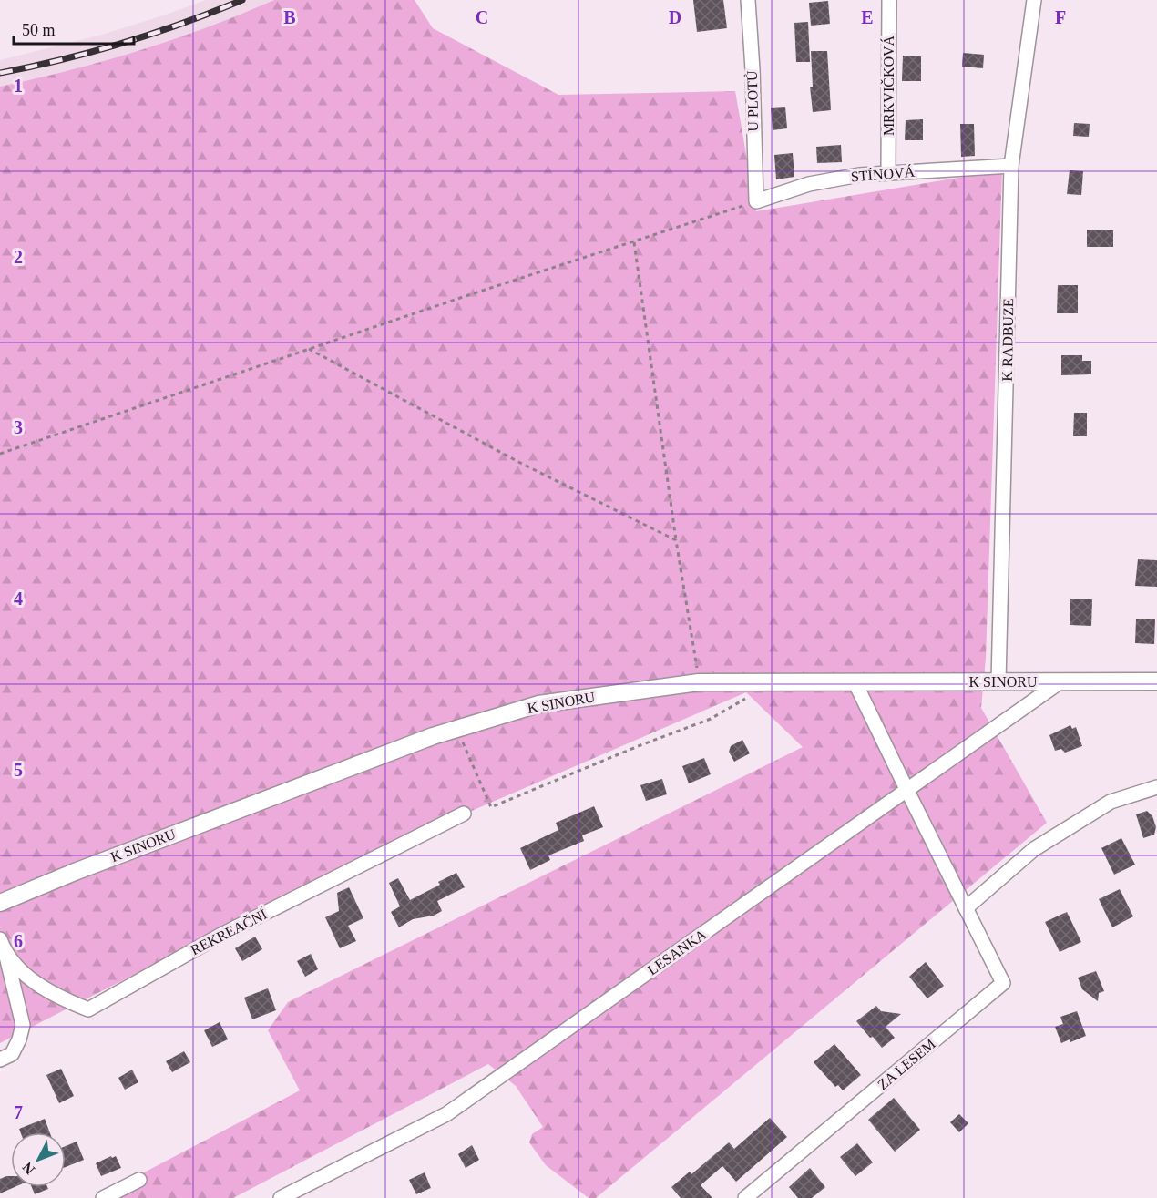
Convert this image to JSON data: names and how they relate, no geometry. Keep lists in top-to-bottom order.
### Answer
{
  "streets": {
    "street": [
      "MRKVIČKOVÁ",
      "U PLOTŮ",
      "STÍNOVÁ",
      "K RADBUZE",
      "K SINORU",
      "REKREAČNÍ",
      "LESANKA",
      "ZA LESEM"
    ]
  },
  "crossings": [
    ["MRKVIČKOVÁ", "STÍNOVÁ"],
    ["U PLOTŮ", "STÍNOVÁ"],
    ["STÍNOVÁ", "K RADBUZE"],
    ["K RADBUZE", "K SINORU"],
    ["K SINORU", "LESANKA"],
    ["K SINORU", "ZA LESEM"],
    ["LESANKA", "ZA LESEM"]
  ],
  "scale_bar": "50 m",
  "north": "bottom left",
  "grid": {
    "columns": [
      "B",
      "C",
      "D",
      "E",
      "F"
    ],
    "rows": [
      "1",
      "2",
      "3",
      "4",
      "5",
      "6",
      "7"
    ]
  }
}
